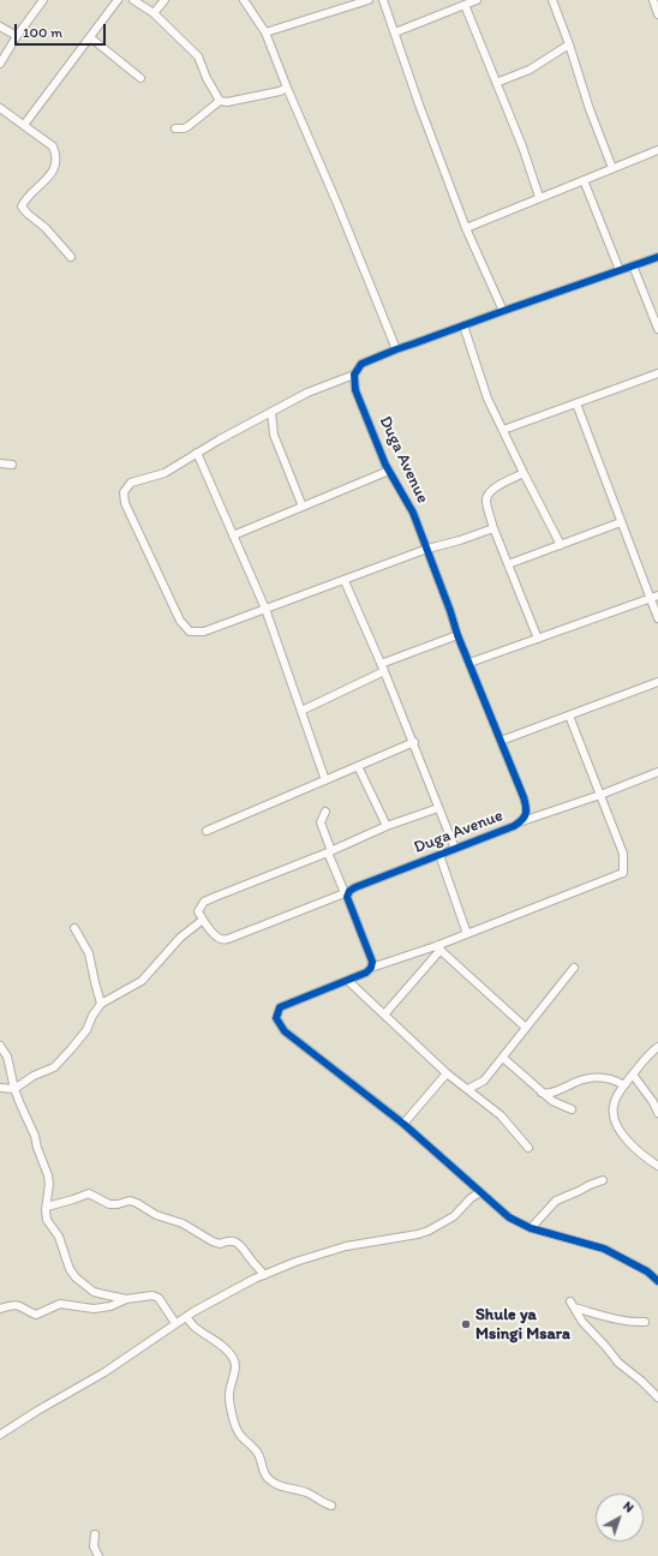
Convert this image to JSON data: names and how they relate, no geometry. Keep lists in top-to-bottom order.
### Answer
{
  "streets": {
    "street": ["Duga Avenue"]
  },
  "places": ["Shule ya Msingi Msara"],
  "scale_bar": "100 m",
  "north": "top right"
}
